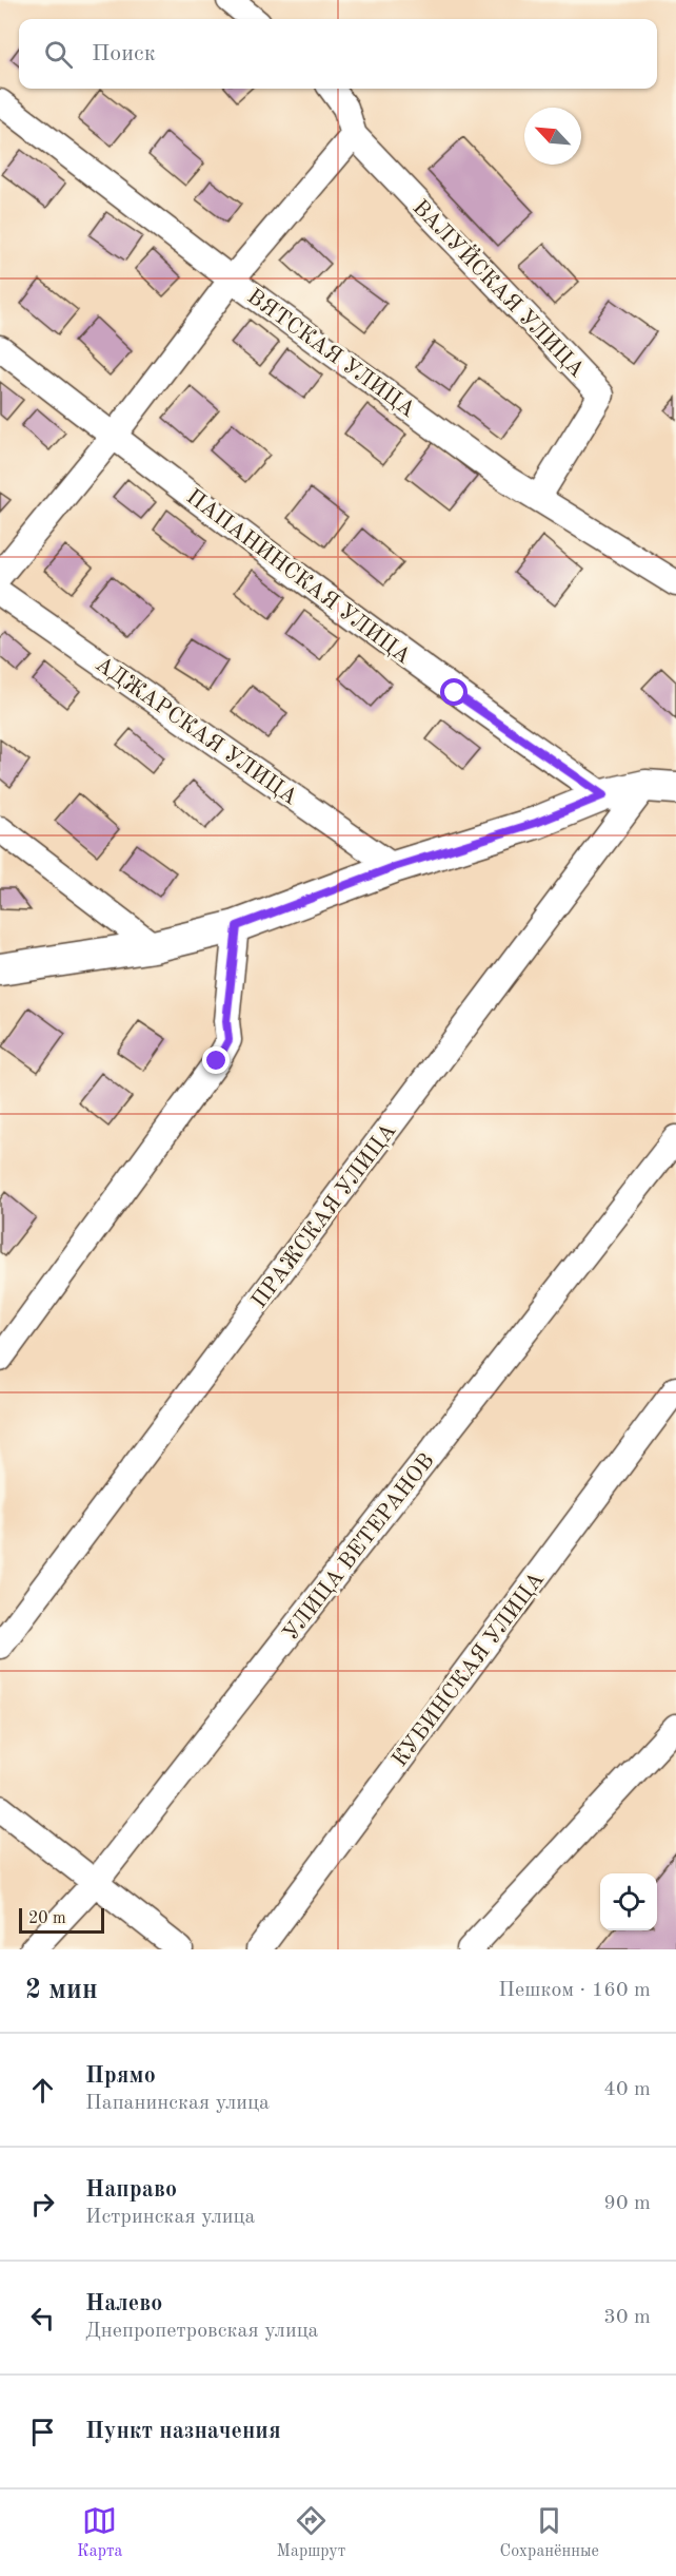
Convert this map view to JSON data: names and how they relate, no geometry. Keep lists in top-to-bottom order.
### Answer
{
  "streets": {
    "street": [
      "ВАЛУЙСКАЯ УЛИЦА",
      "ВЯТСКАЯ УЛИЦА",
      "ПАПАНИНСКАЯ УЛИЦА",
      "АДЖАРСКАЯ УЛИЦА",
      "ПРАЖСКАЯ УЛИЦА",
      "УЛИЦА ВЕТЕРАНОВ",
      "КУБИНСКАЯ УЛИЦА"
    ]
  },
  "crossings": [
    ["ВАЛУЙСКАЯ УЛИЦА", "ВЯТСКАЯ УЛИЦА"]
  ],
  "scale_bar": "20 m",
  "north": "top left",
  "page": {
    "search": "Поиск",
    "scale": "20 m",
    "heading": ["2 мин", "Пешком · 160 m"],
    "list": [
      ["Прямо", "Папанинская улица", "40 m"],
      ["Направо", "Истринская улица", "90 m"],
      ["Налево", "Днепропетровская улица", "30 m"],
      "Пункт назначения"
    ],
    "nav": ["Карта", "Маршрут", "Сохранённые"]
  }
}
